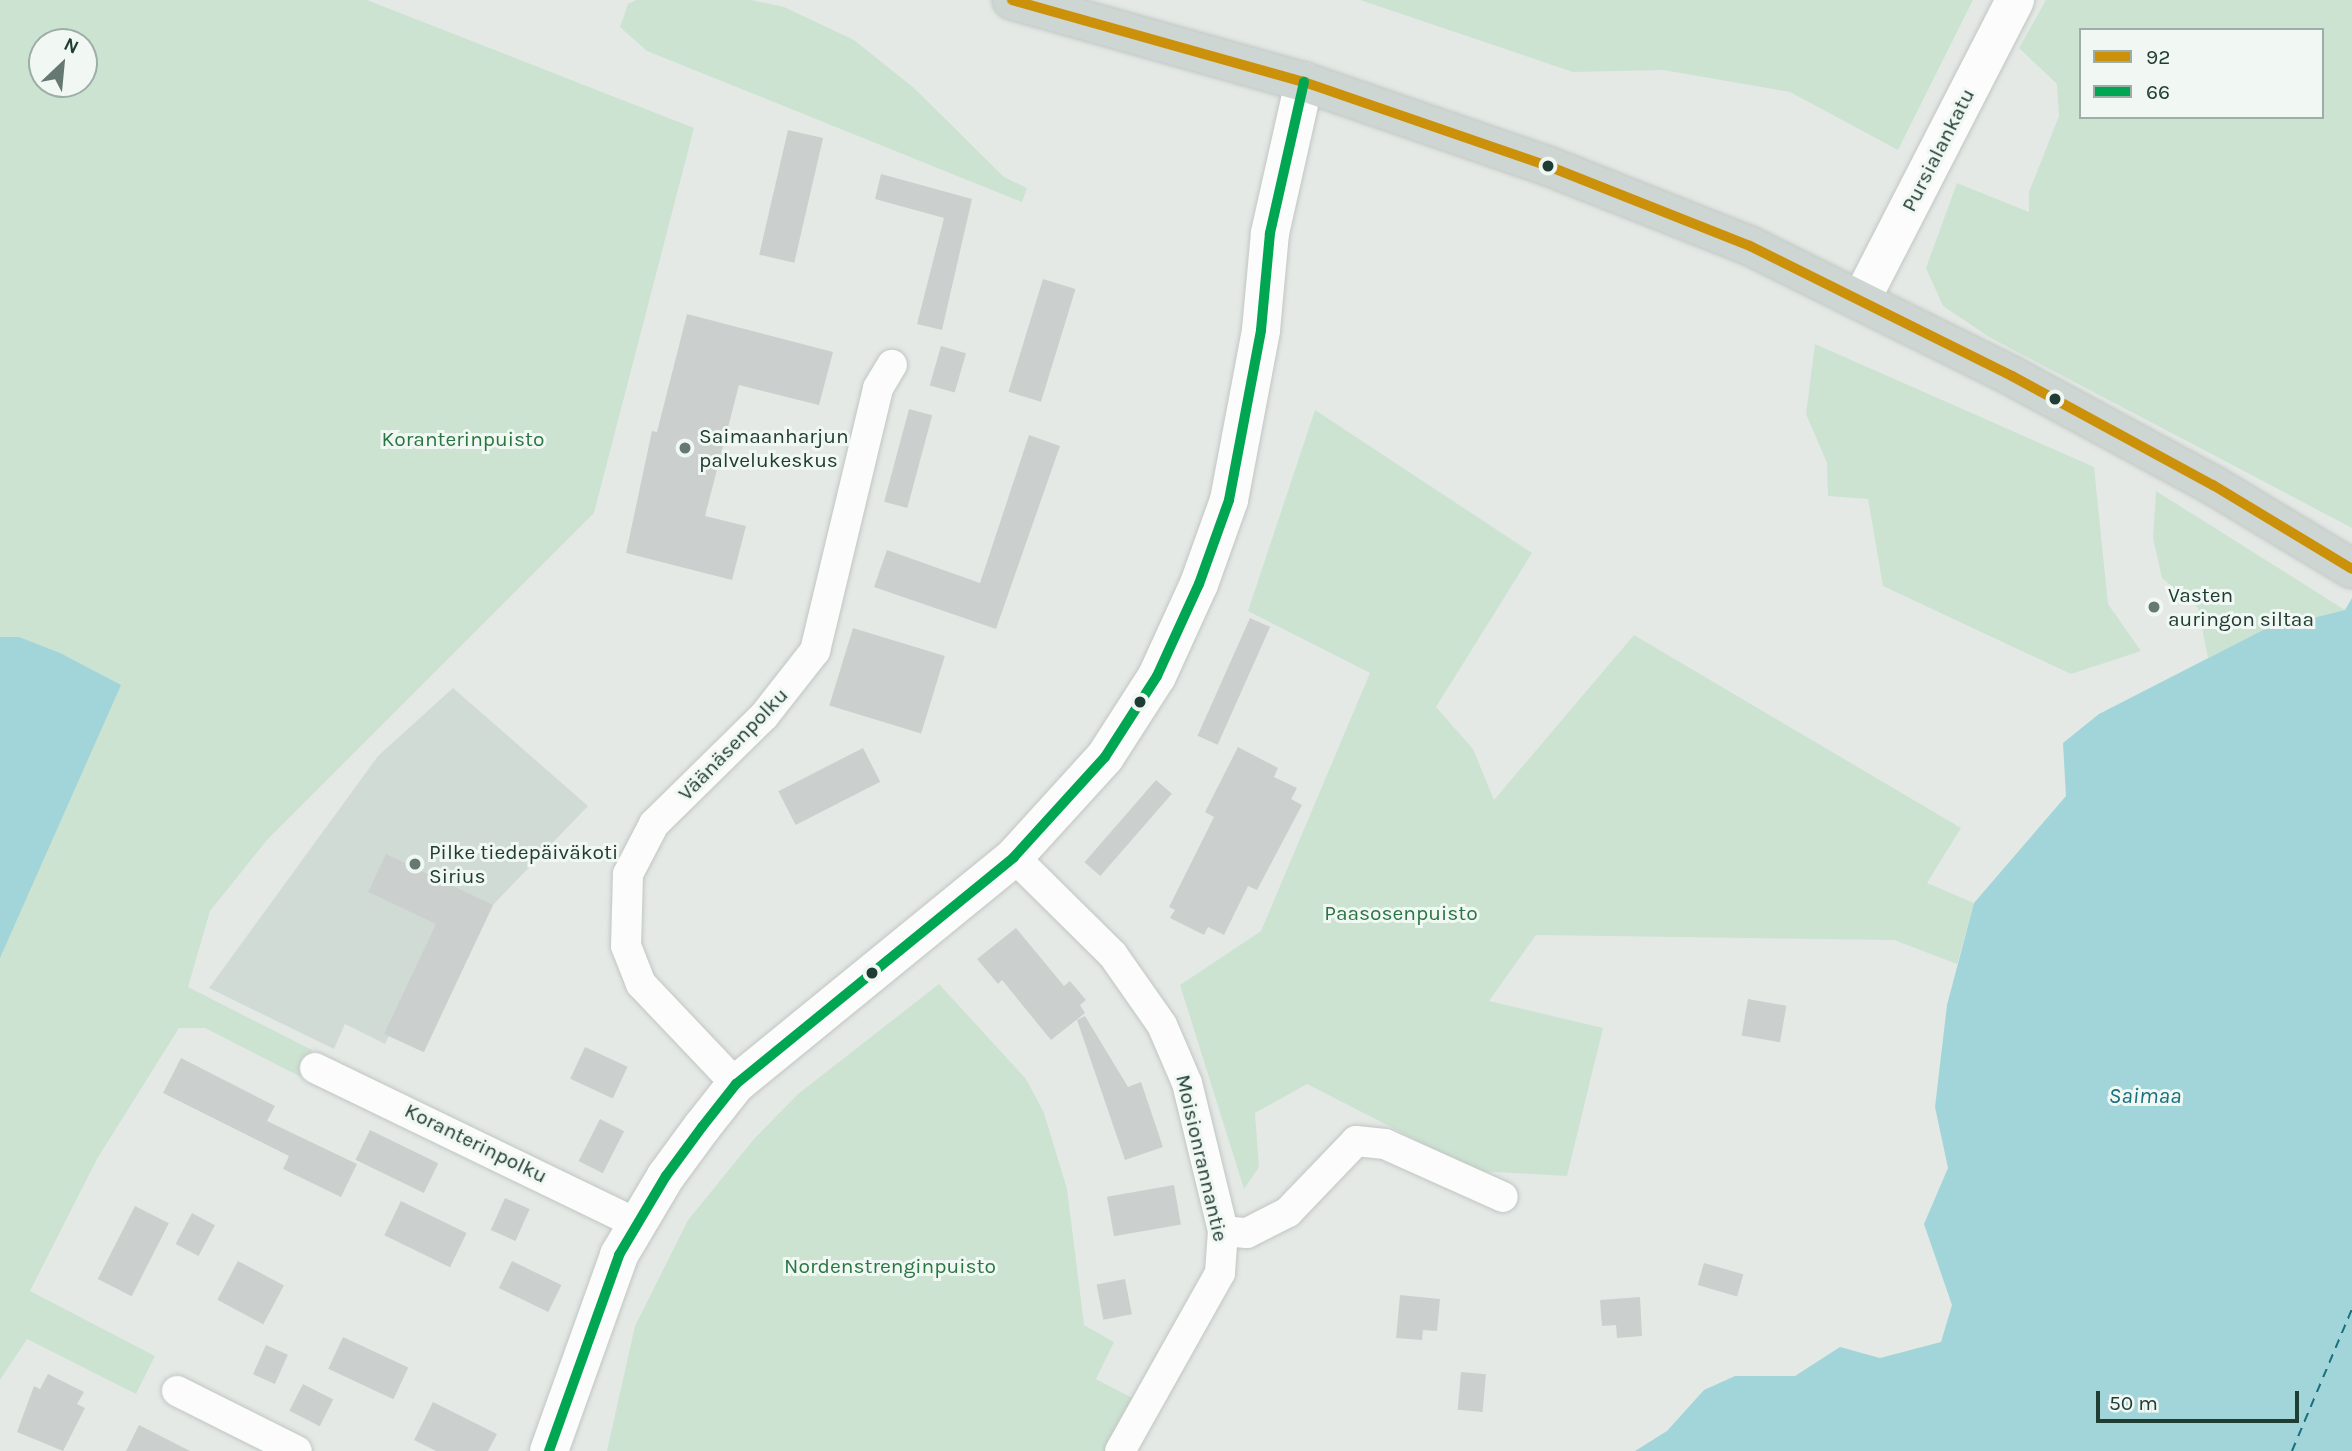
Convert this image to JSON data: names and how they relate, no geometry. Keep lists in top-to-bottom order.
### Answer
{
  "streets": {
    "street": [
      "Pursialankatu",
      "Väänäsenpolku",
      "Koranterinpolku",
      "Moisionrannantie"
    ]
  },
  "water": ["Saimaa"],
  "parks": ["Koranterinpuisto", "Paasosenpuisto", "Nordenstrenginpuisto"],
  "places": ["Saimaanharjun palvelukeskus", "Vasten auringon siltaa", "Pilke tiedepäiväkoti Sirius"],
  "lines": ["transit line 92", "transit line 66"],
  "legend": ["92", "66"],
  "scale_bar": "50 m",
  "north": "top right"
}
